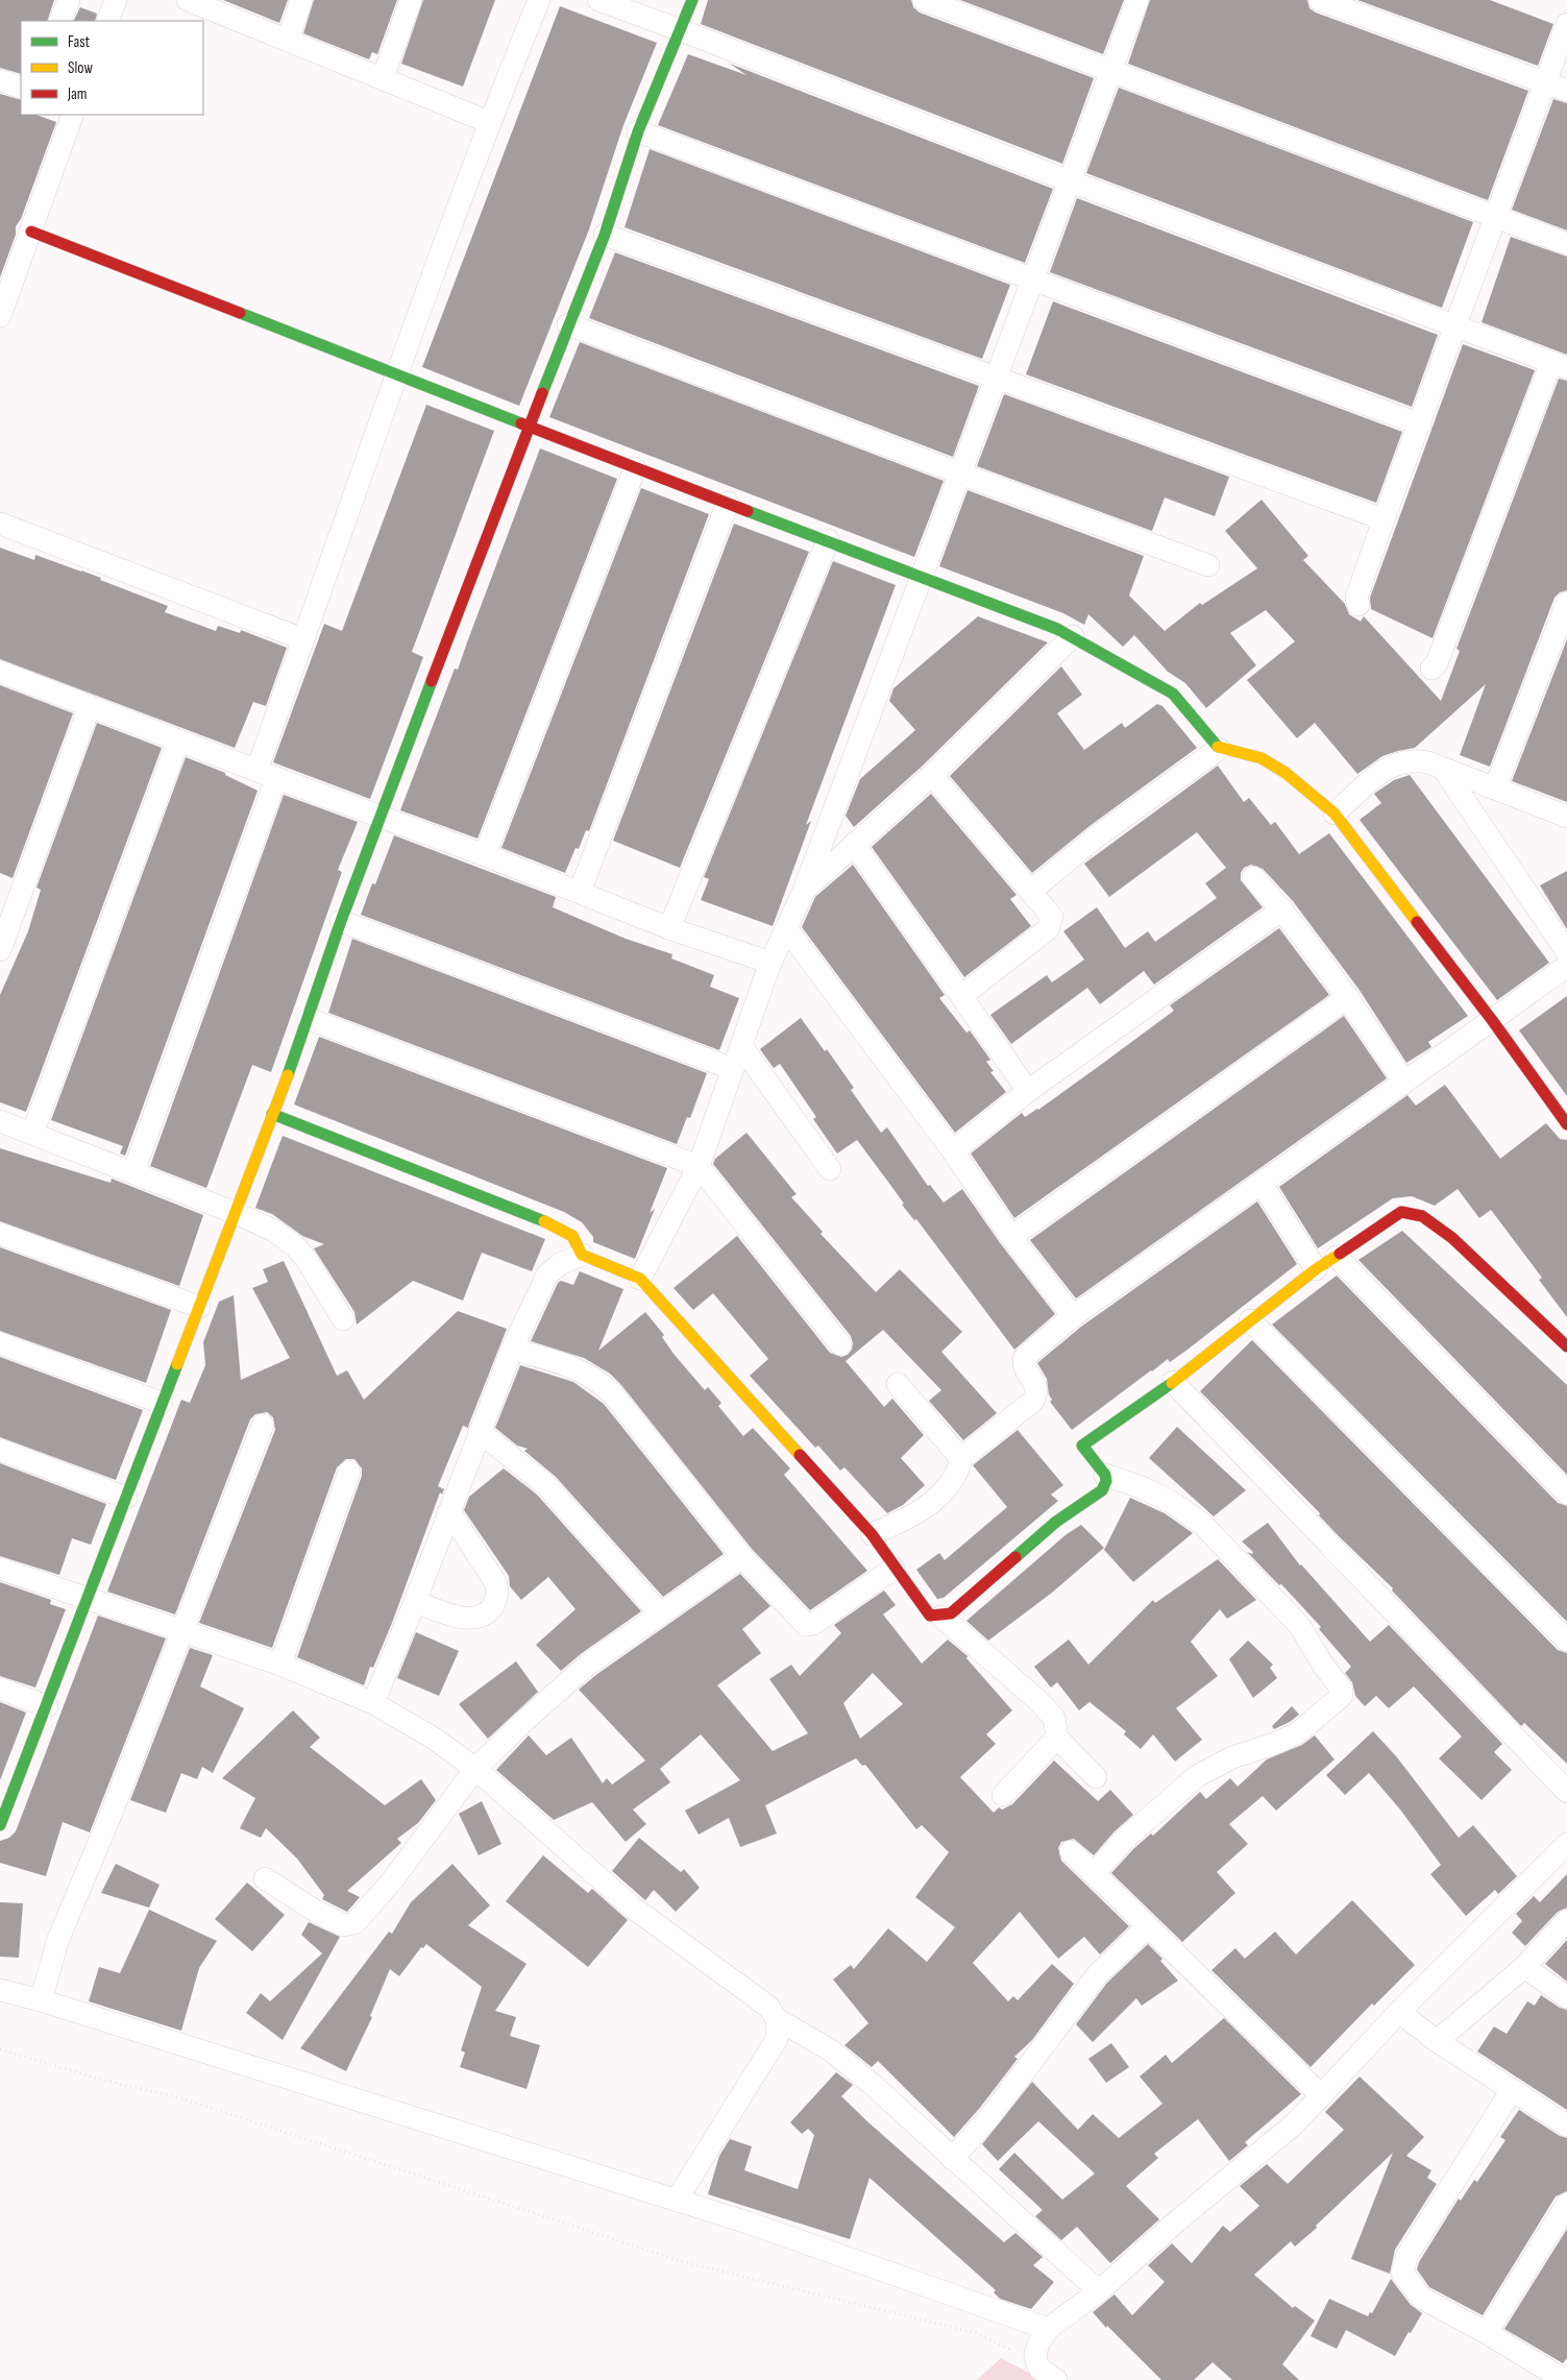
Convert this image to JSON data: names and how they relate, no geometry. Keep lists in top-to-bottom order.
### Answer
{
  "legend": ["Fast", "Slow", "Jam"]
}
